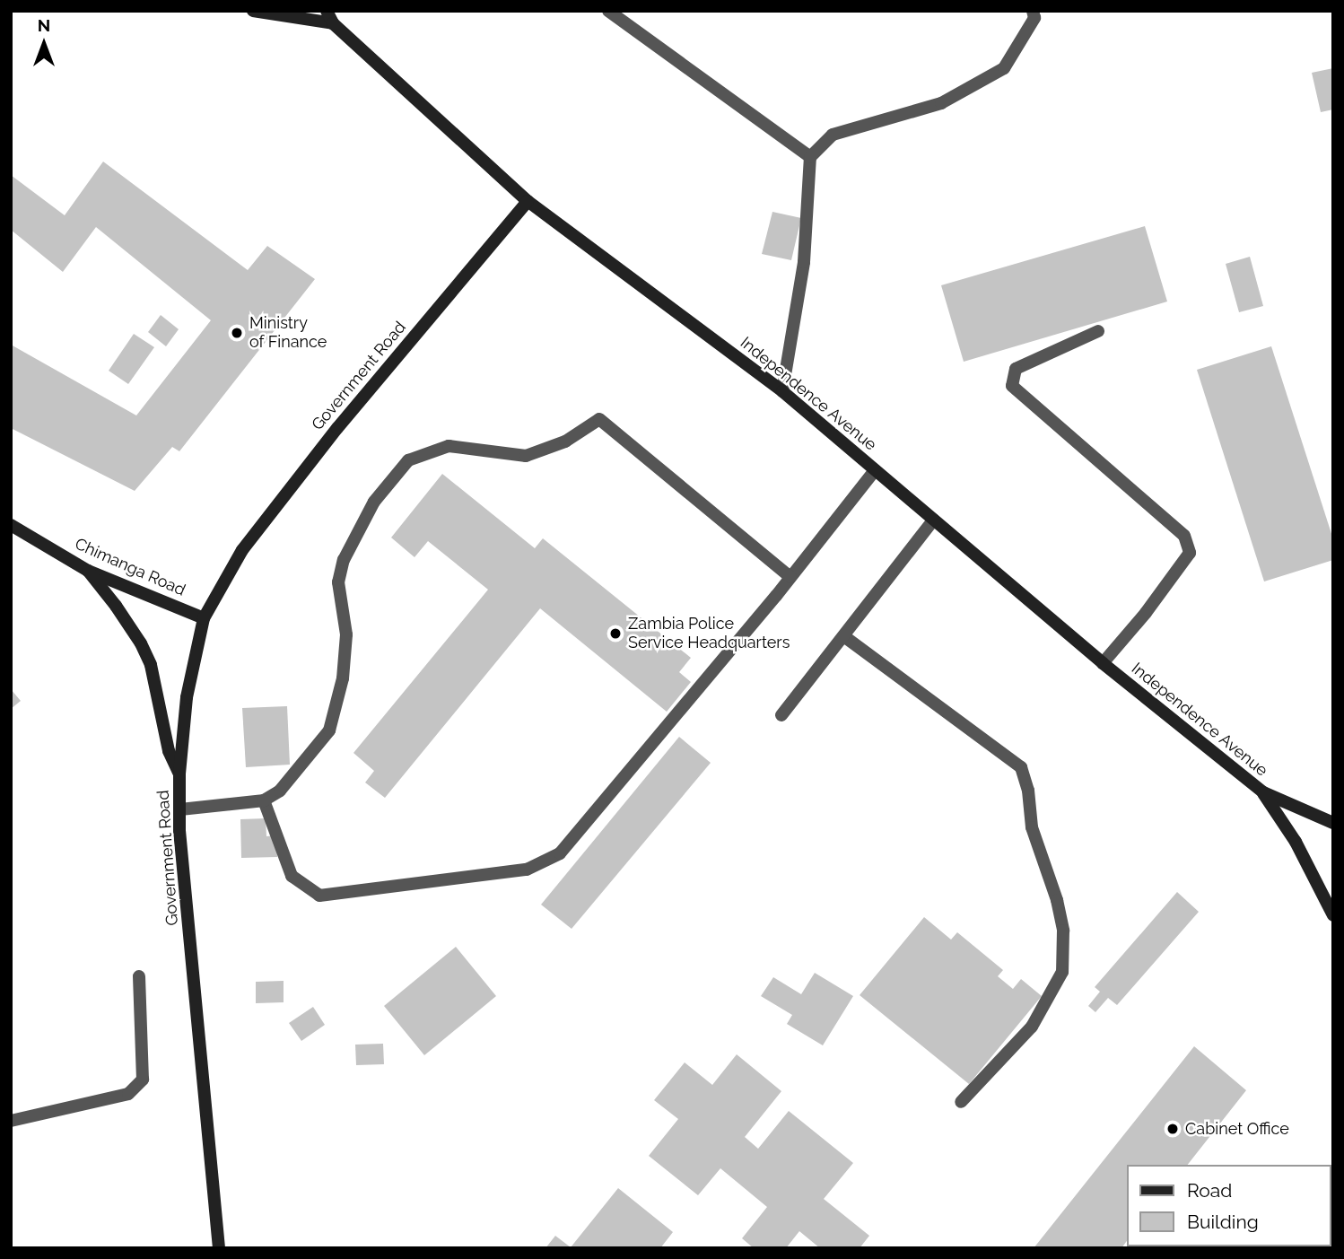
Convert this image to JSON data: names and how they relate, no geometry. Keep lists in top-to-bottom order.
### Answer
{
  "streets": {
    "main road": ["Government Road", "Independence Avenue", "Chimanga Road"]
  },
  "crossings": [
    ["Government Road", "Independence Avenue"],
    ["Government Road", "Chimanga Road"]
  ],
  "places": ["Ministry of Finance", "Zambia Police Service Headquarters", "Cabinet Office"],
  "legend": ["Road", "Building"],
  "north": "top"
}
